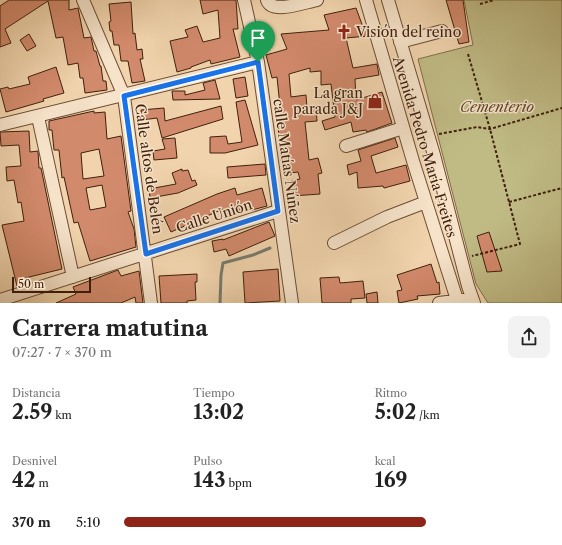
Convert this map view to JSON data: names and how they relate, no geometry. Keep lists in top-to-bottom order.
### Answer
{
  "streets": {
    "street": [
      "Avenida Pedro María Freites",
      "calle Matías Núñez",
      "Calle altos de Belén",
      "Calle Unión"
    ]
  },
  "crossings": [
    ["calle Matías Núñez", "Calle Unión"],
    ["Calle altos de Belén", "Calle Unión"]
  ],
  "parks": ["Cementerio"],
  "places": {
    "church": ["Visión del reino"],
    "shop": ["La gran parada J&J"]
  },
  "scale_bar": "50 m",
  "page": {
    "scale": "50 m",
    "heading": ["Carrera matutina", "07:27 · 7 × 370 m"],
    "stats": [
      ["Distancia", "2.59 km"],
      ["Tiempo", "13:02"],
      ["Ritmo", "5:02 /km"],
      ["Desnivel", "42 m"],
      ["Pulso", "143 bpm"],
      ["kcal", "169"]
    ],
    "list": [
      {
        "name": "370 m",
        "note": "5:10"
      }
    ]
  }
}
